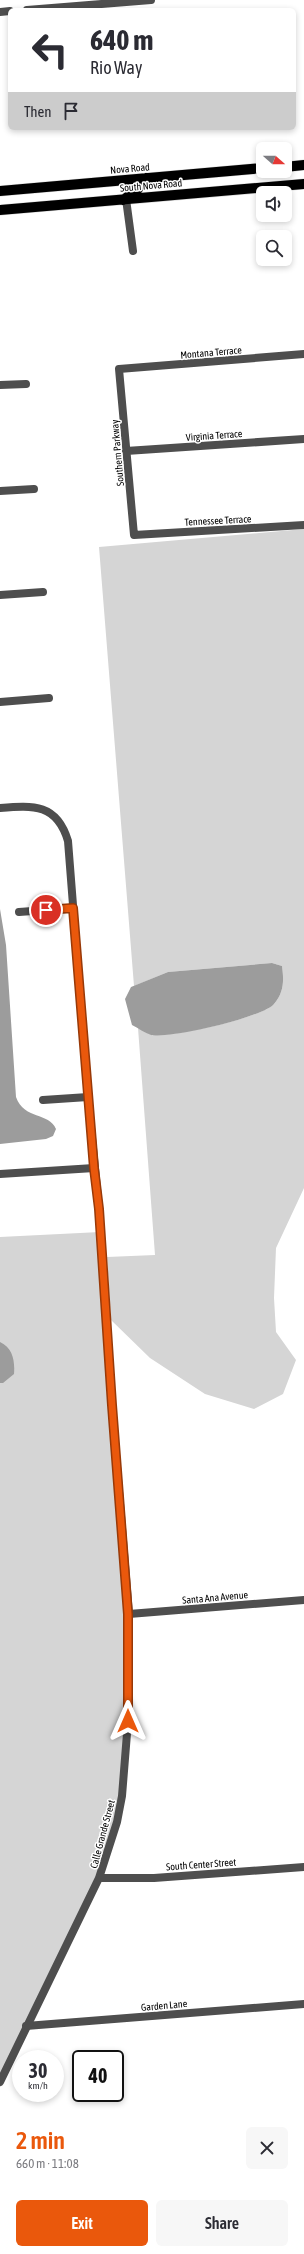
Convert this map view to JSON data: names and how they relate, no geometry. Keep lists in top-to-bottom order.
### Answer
{
  "streets": {
    "main road": ["Nova Road", "South Nova Road"],
    "street": [
      "Montana Terrace",
      "Virginia Terrace",
      "Southern Parkway",
      "Tennessee Terrace",
      "Santa Ana Avenue",
      "Calle Grande Street",
      "South Center Street",
      "Garden Lane"
    ]
  },
  "crossings": [
    ["Montana Terrace", "Southern Parkway"],
    ["Virginia Terrace", "Southern Parkway"],
    ["Southern Parkway", "Tennessee Terrace"],
    ["Santa Ana Avenue", "Calle Grande Street"],
    ["Calle Grande Street", "South Center Street"],
    ["Calle Grande Street", "Garden Lane"]
  ],
  "north": "right",
  "page": {
    "turn": ["640 m", "Rio Way"],
    "then": "Then",
    "speed": "30 km/h",
    "limit": "40",
    "heading": ["2 min", "660 m · 11:08"],
    "buttons": ["Exit", "Share"]
  }
}
